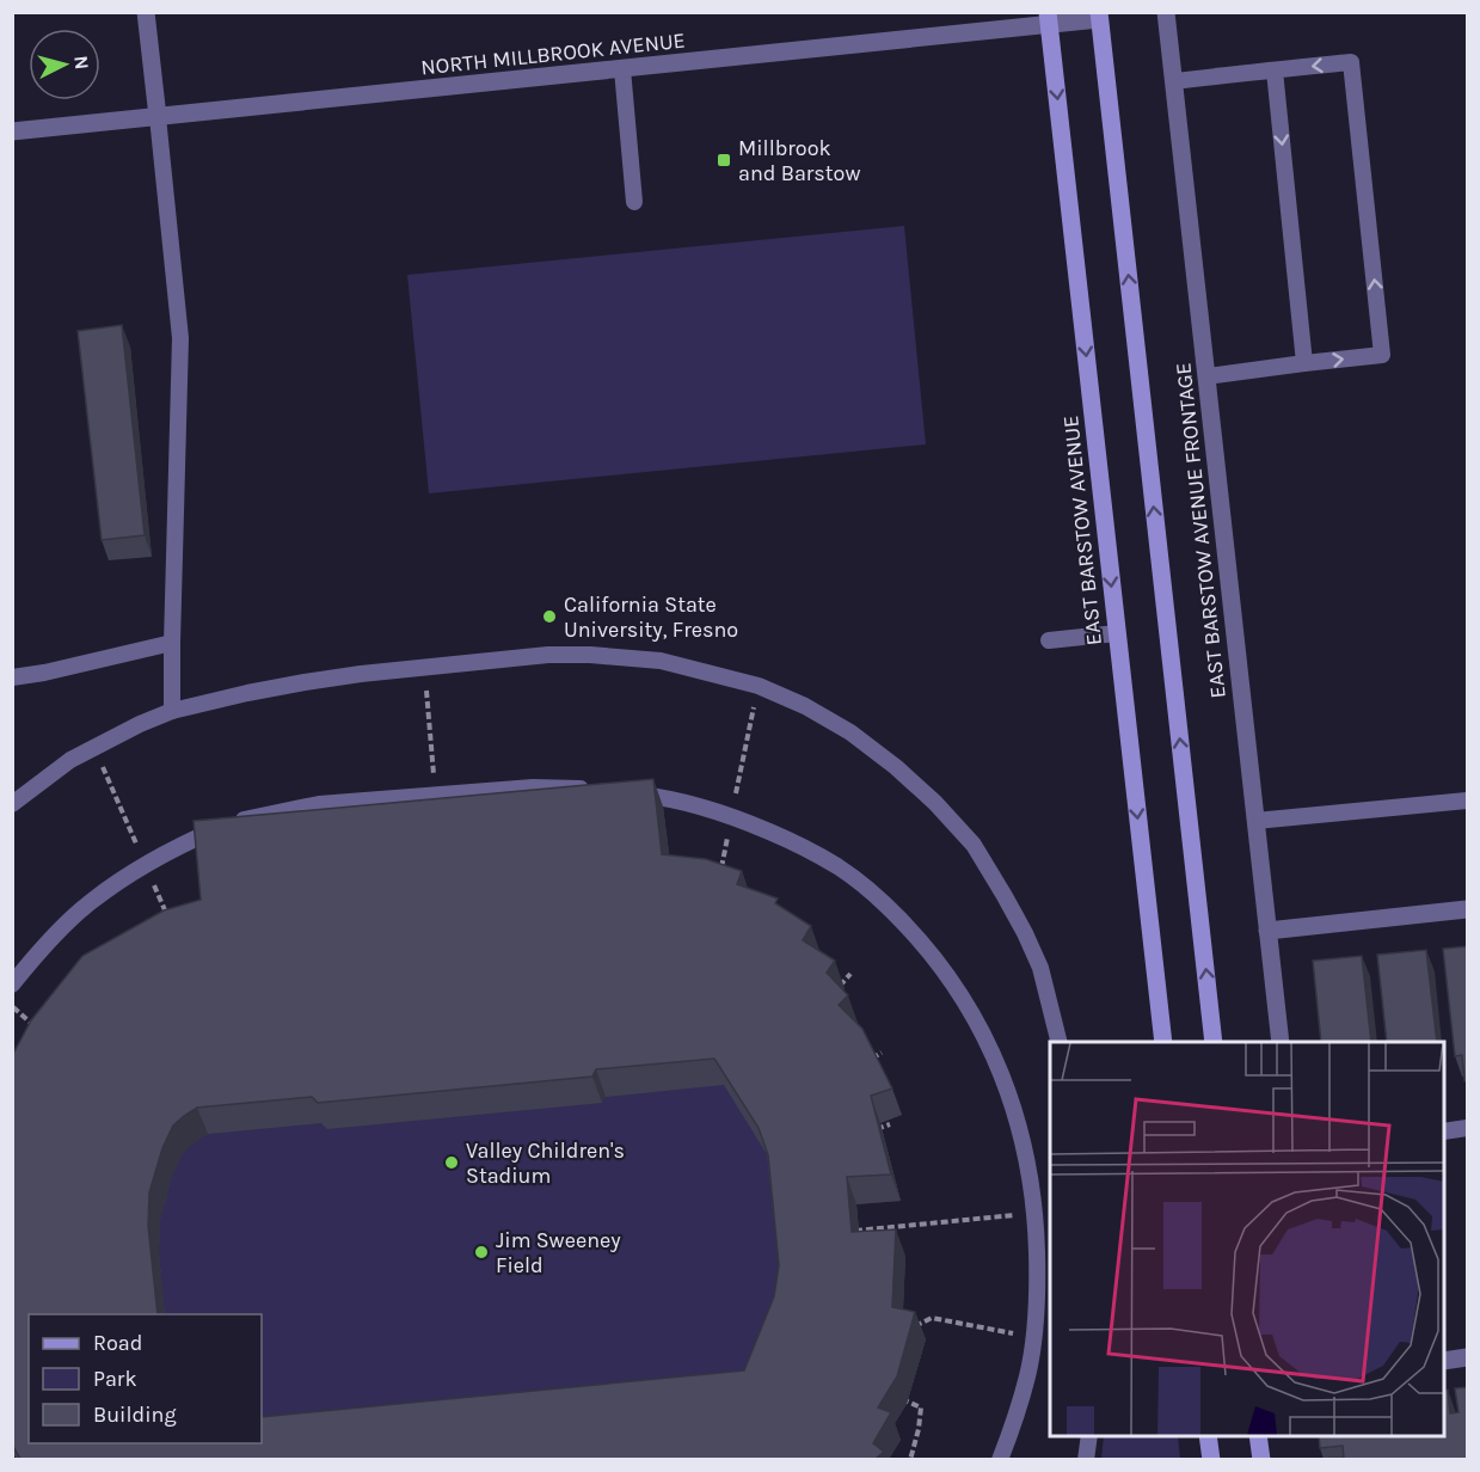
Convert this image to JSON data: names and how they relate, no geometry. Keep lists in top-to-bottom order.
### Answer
{
  "streets": {
    "main road": ["EAST BARSTOW AVENUE"],
    "street": ["NORTH MILLBROOK AVENUE", "EAST BARSTOW AVENUE FRONTAGE"]
  },
  "crossings": [
    ["NORTH MILLBROOK AVENUE", "EAST BARSTOW AVENUE"]
  ],
  "places": {
    "transit": ["Millbrook and Barstow"],
    "other": ["California State University, Fresno", "Valley Children's Stadium", "Jim Sweeney Field"]
  },
  "legend": ["Road", "Park", "Building"],
  "north": "right"
}
